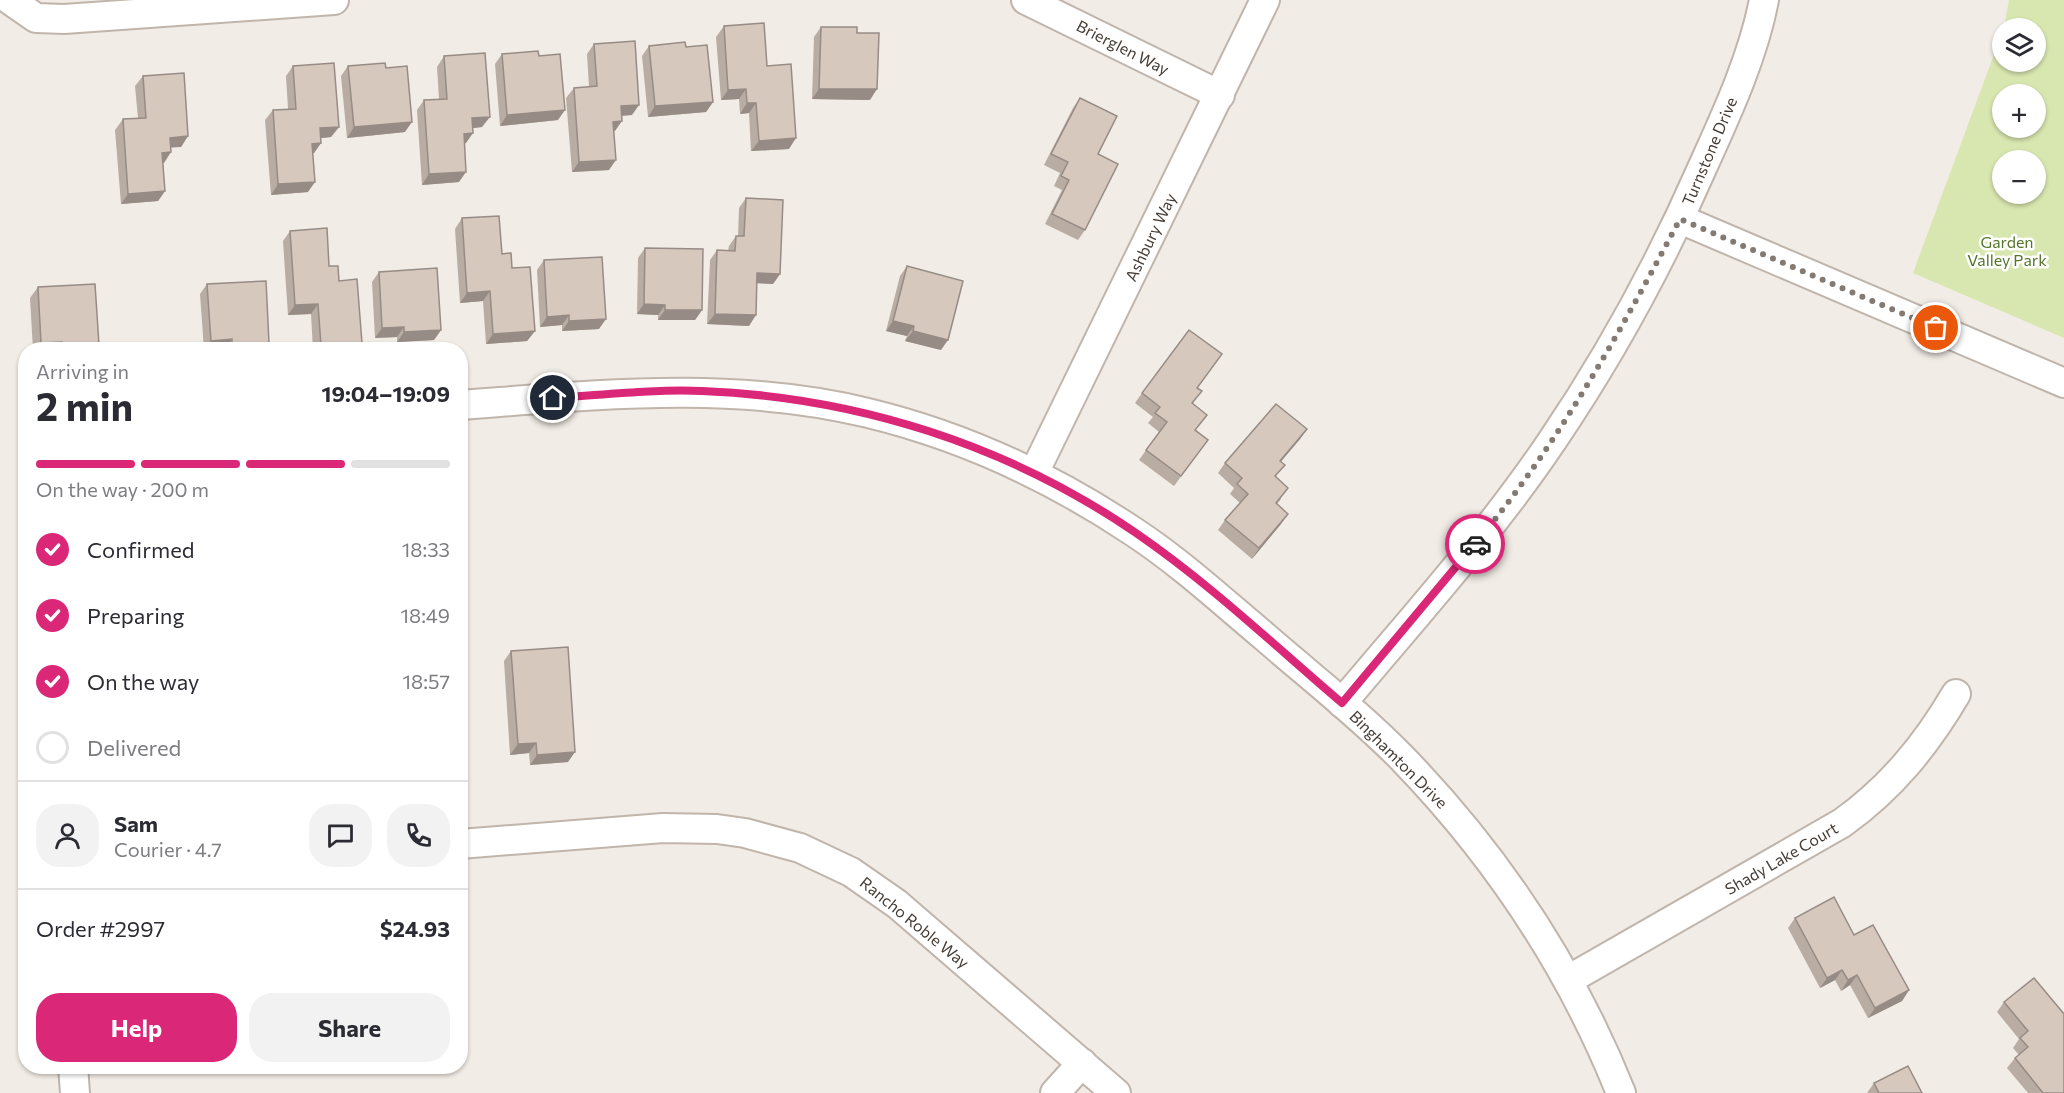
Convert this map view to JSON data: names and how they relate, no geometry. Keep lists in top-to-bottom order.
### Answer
{
  "streets": {
    "street": [
      "Brierglen Way",
      "Turnstone Drive",
      "Ashbury Way",
      "Binghamton Drive",
      "Shady Lake Court",
      "Rancho Roble Way"
    ]
  },
  "crossings": [
    ["Brierglen Way", "Ashbury Way"],
    ["Turnstone Drive", "Binghamton Drive"],
    ["Ashbury Way", "Binghamton Drive"],
    ["Binghamton Drive", "Shady Lake Court"]
  ],
  "parks": ["Garden Valley Park"],
  "page": {
    "map_buttons": ["+", "−"],
    "heading": ["2 min", "Arriving in", "19:04–19:09"],
    "panel": [
      "Sam",
      "Courier · 4.7",
      "Order #2997",
      "$24.93"
    ],
    "bar": "On the way · 200 m",
    "list": [
      ["Confirmed", "18:33"],
      ["Preparing", "18:49"],
      ["On the way", "18:57"],
      "Delivered"
    ],
    "buttons": ["Help", "Share"]
  }
}
